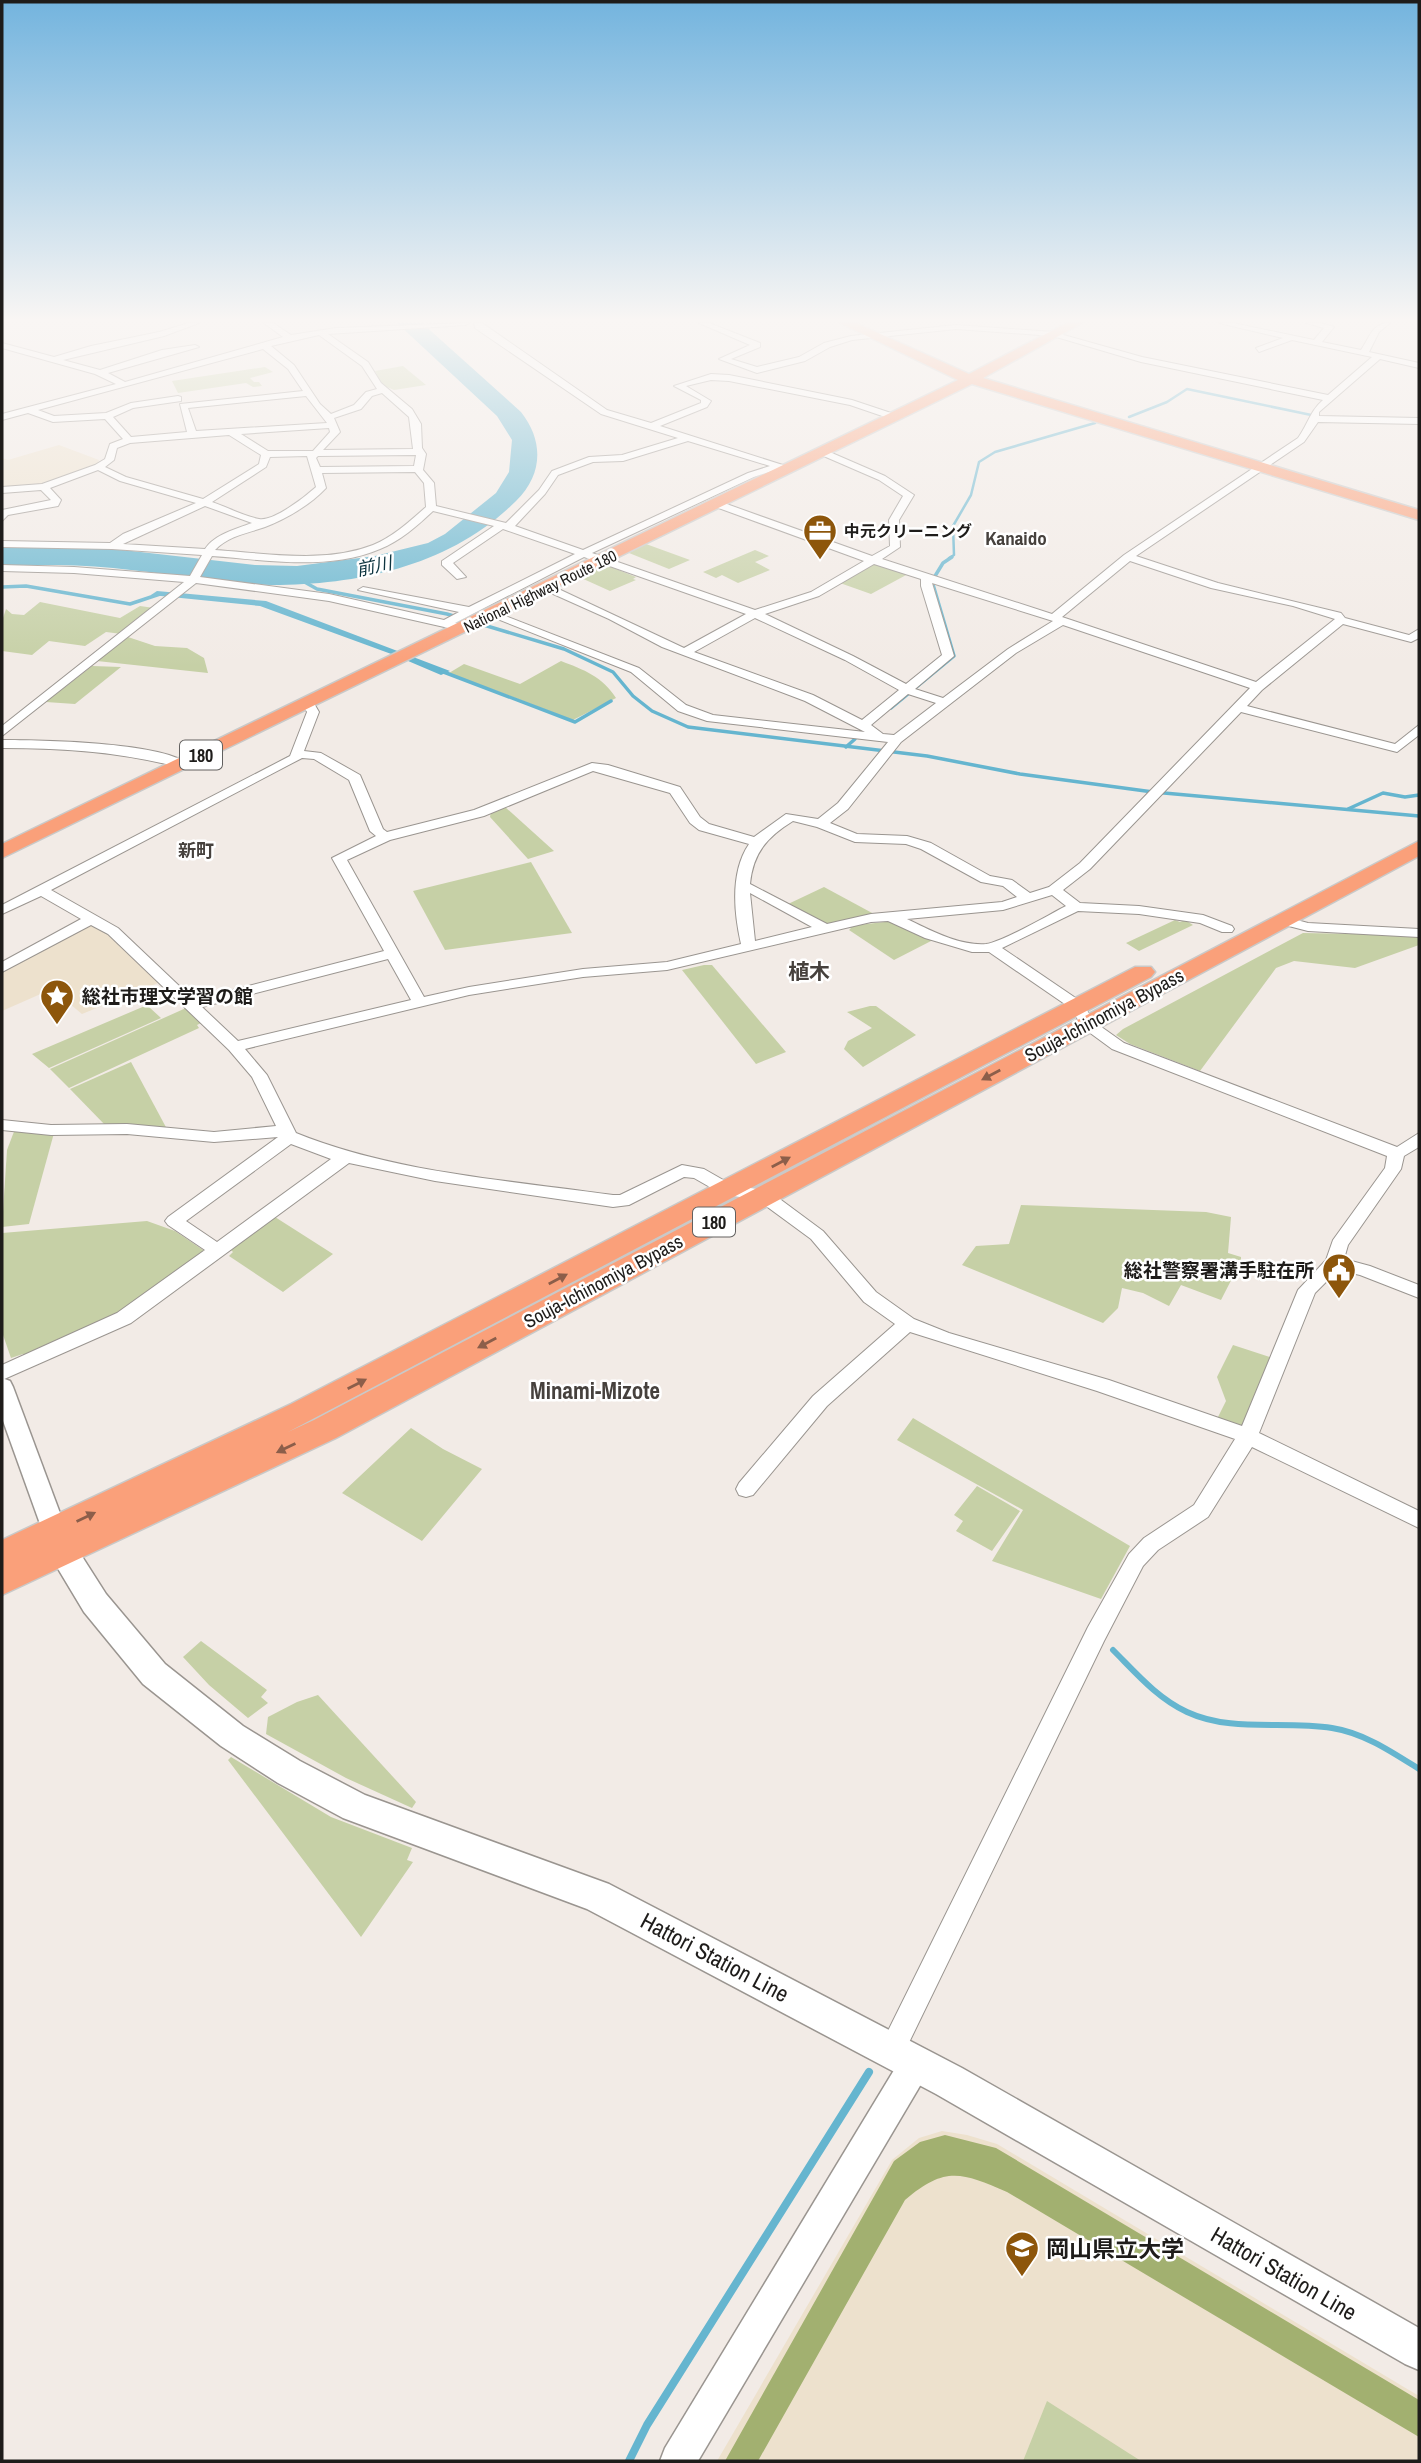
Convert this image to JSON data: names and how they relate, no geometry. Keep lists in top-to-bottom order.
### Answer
{
  "streets": {
    "highway": ["National Highway Route 180", "180", "Souja-Ichinomiya Bypass"],
    "main road": ["Hattori Station Line"]
  },
  "crossings": [
    ["Souja-Ichinomiya Bypass", "Hattori Station Line"]
  ],
  "districts": [
    "Kanaido",
    "新町",
    "植木",
    "Minami-Mizote"
  ],
  "water": ["前川"],
  "places": {
    "office": ["中元クリーニング"],
    "place": ["総社市理文学習の館"],
    "public building": ["総社警察署溝手駐在所"],
    "school or university": ["岡山県立大学"]
  }
}
